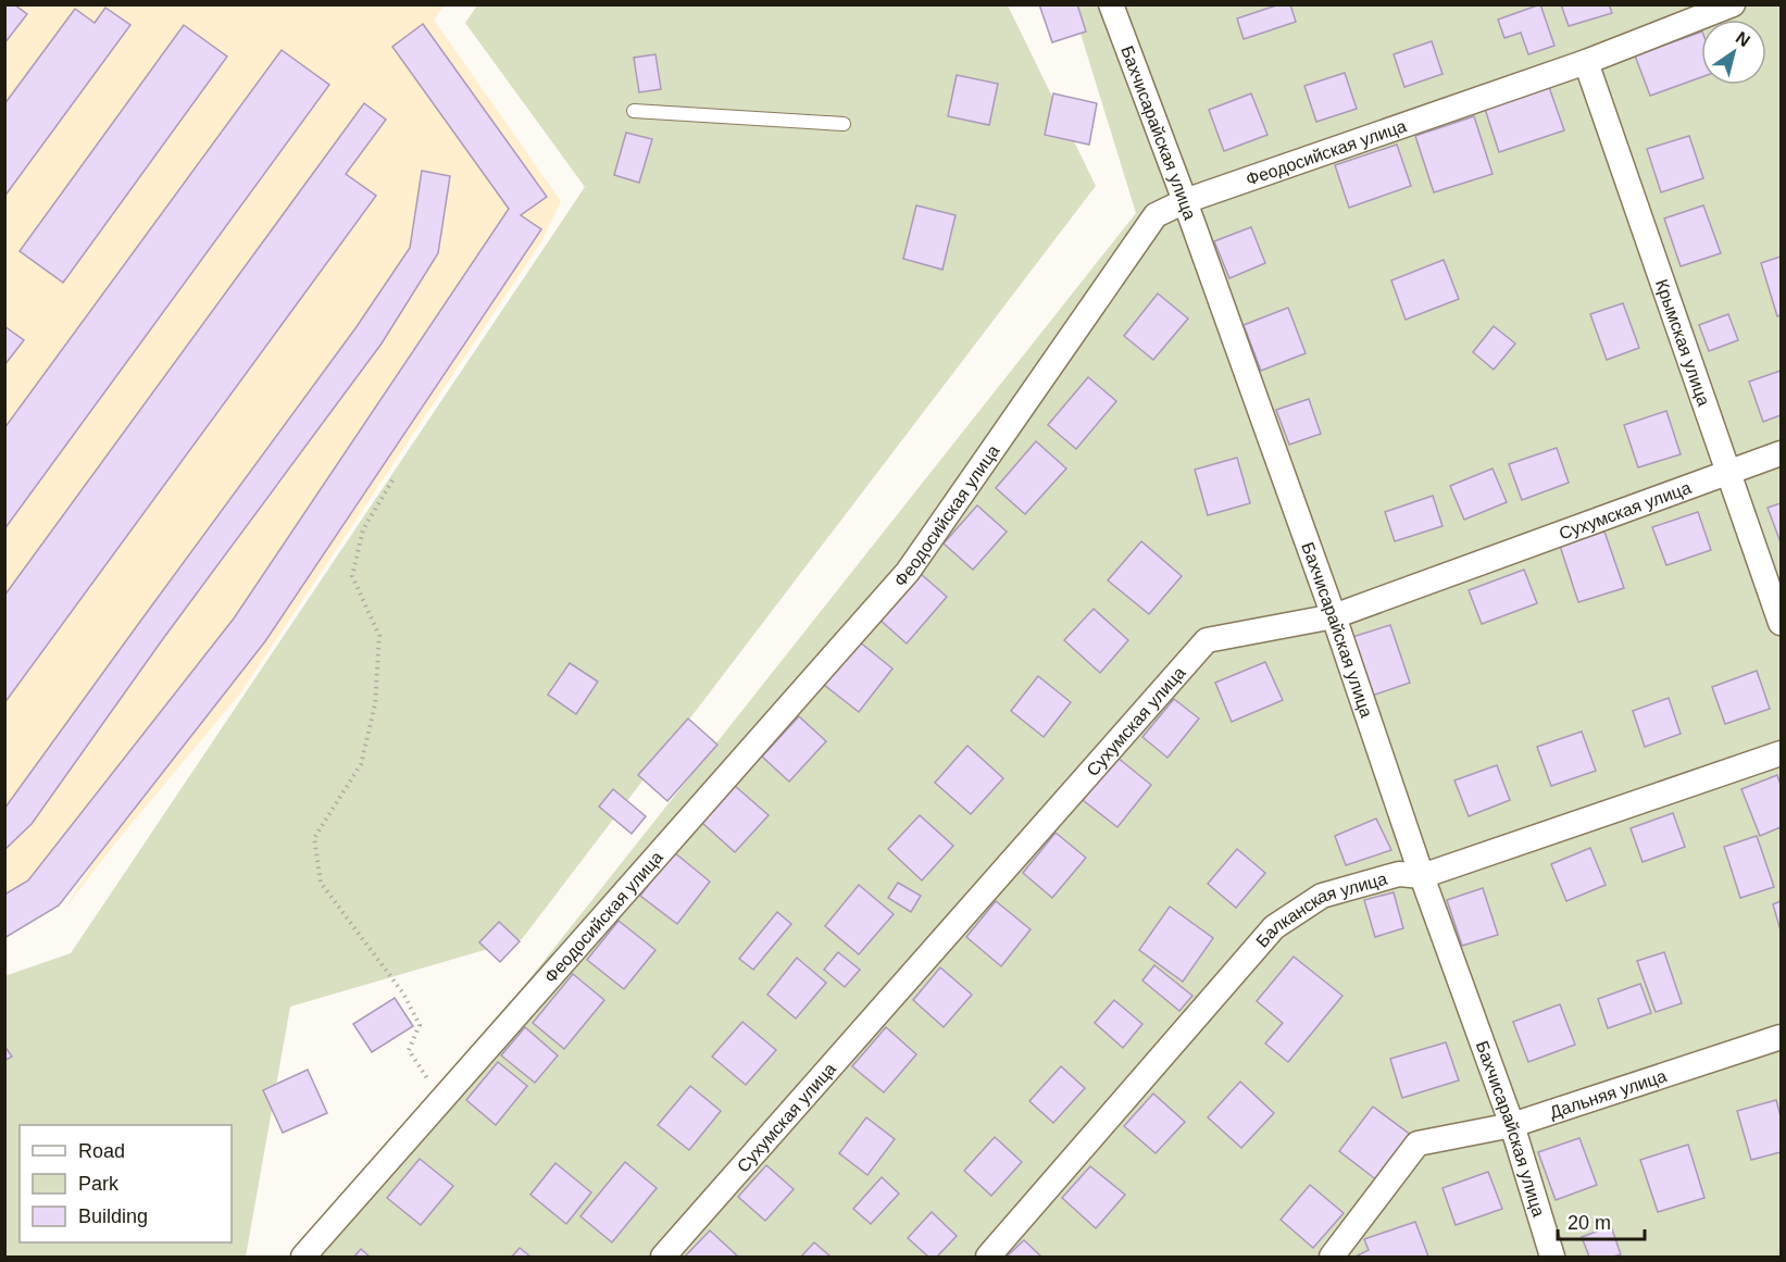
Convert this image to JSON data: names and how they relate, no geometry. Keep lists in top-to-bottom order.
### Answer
{
  "streets": {
    "street": [
      "Бахчисарайская улица",
      "Феодосийская улица",
      "Крымская улица",
      "Сухумская улица",
      "Балканская улица",
      "Дальняя улица"
    ]
  },
  "crossings": [
    ["Бахчисарайская улица", "Феодосийская улица"],
    ["Бахчисарайская улица", "Сухумская улица"],
    ["Бахчисарайская улица", "Балканская улица"],
    ["Бахчисарайская улица", "Дальняя улица"],
    ["Феодосийская улица", "Крымская улица"],
    ["Крымская улица", "Сухумская улица"]
  ],
  "legend": ["Road", "Park", "Building"],
  "scale_bar": "20 m",
  "north": "top right"
}
